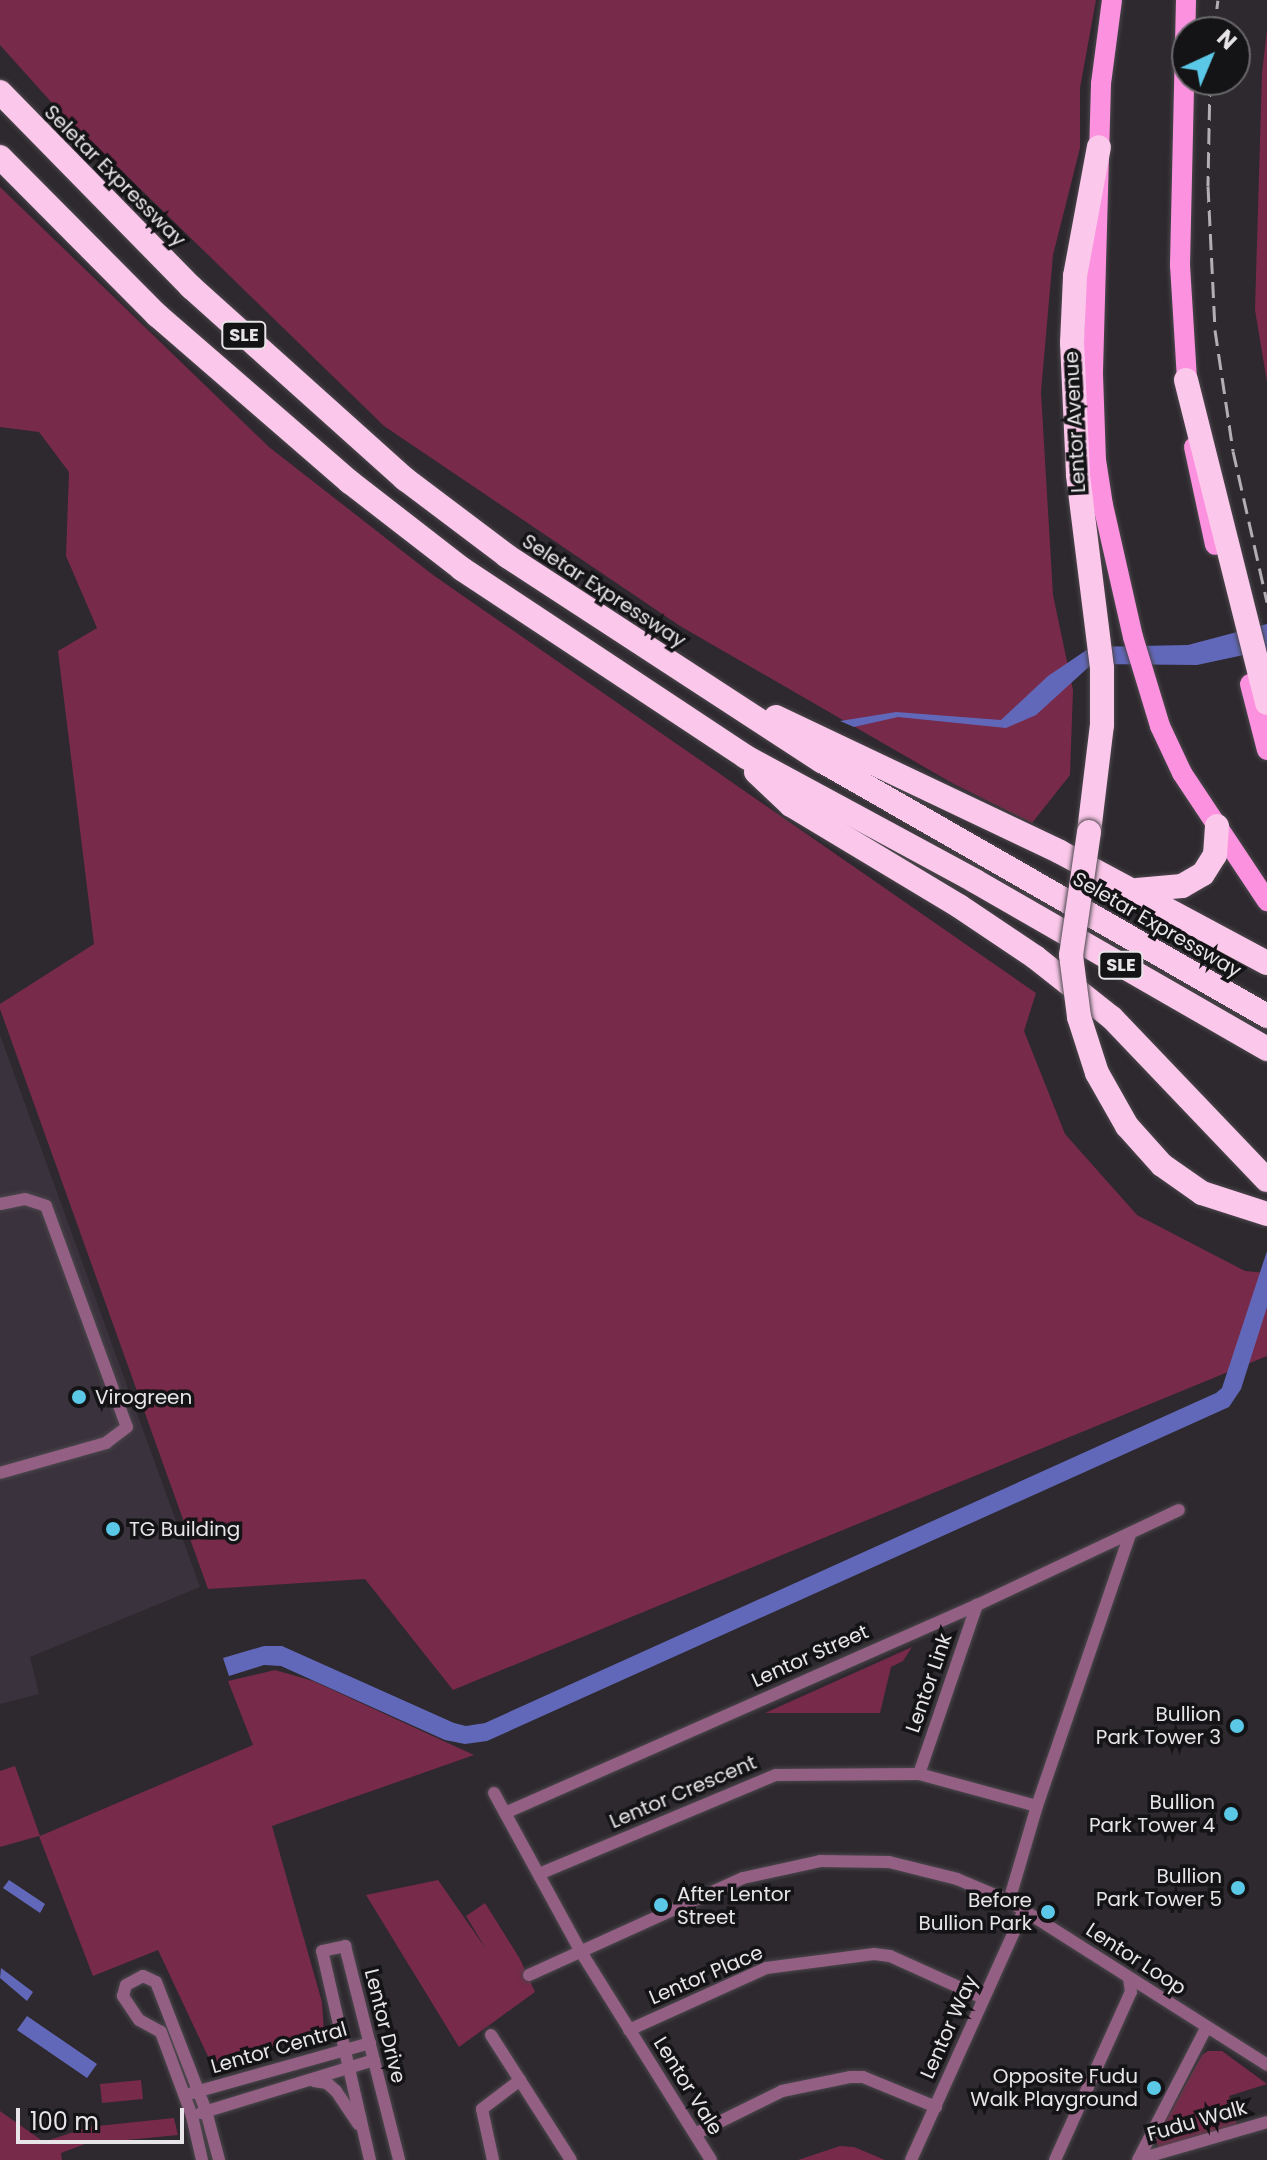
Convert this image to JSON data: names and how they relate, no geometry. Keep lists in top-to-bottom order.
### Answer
{
  "streets": {
    "highway": ["Seletar Expressway", "SLE"],
    "main road": ["Lentor Avenue"],
    "street": [
      "Lentor Street",
      "Lentor Link",
      "Lentor Crescent",
      "Lentor Loop",
      "Lentor Place",
      "Lentor Drive",
      "Lentor Way",
      "Lentor Central",
      "Lentor Vale",
      "Fudu Walk"
    ]
  },
  "crossings": [
    ["Lentor Street", "Lentor Link"],
    ["Lentor Link", "Lentor Crescent"],
    ["Lentor Loop", "Lentor Way"],
    ["Lentor Loop", "Lentor Vale"],
    ["Lentor Place", "Lentor Way"],
    ["Lentor Place", "Lentor Vale"],
    ["Lentor Drive", "Lentor Central"]
  ],
  "places": [
    "Virogreen",
    "TG Building",
    "Bullion Park Tower 3",
    "Bullion Park Tower 4",
    "Bullion Park Tower 5",
    "After Lentor Street",
    "Before Bullion Park",
    "Opposite Fudu Walk Playground"
  ],
  "scale_bar": "100 m",
  "north": "top right"
}
